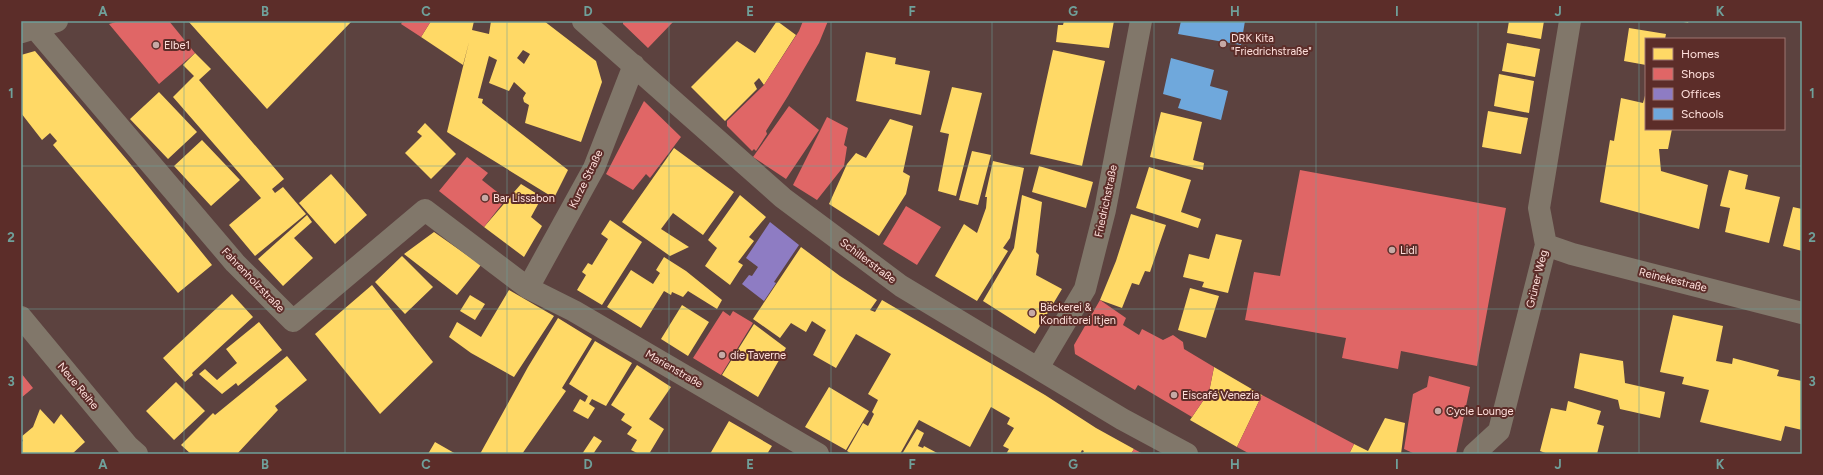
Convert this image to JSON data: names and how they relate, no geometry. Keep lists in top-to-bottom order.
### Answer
{
  "streets": {
    "street": [
      "Kurze Straße",
      "Friedrichstraße",
      "Schillerstraße",
      "Grüner Weg",
      "Fahrenholzstraße",
      "Reinekestraße",
      "Marienstraße",
      "Neue Reihe"
    ]
  },
  "crossings": [
    ["Kurze Straße", "Schillerstraße"],
    ["Kurze Straße", "Fahrenholzstraße"],
    ["Kurze Straße", "Marienstraße"],
    ["Friedrichstraße", "Schillerstraße"],
    ["Grüner Weg", "Reinekestraße"],
    ["Fahrenholzstraße", "Marienstraße"]
  ],
  "places": [
    "DRK Kita \"Friedrichstraße\"",
    "Elbe1",
    "Bar Lissabon",
    "Lidl",
    "Bäckerei & Konditorei Itjen",
    "die Taverne",
    "Eiscafé Venezia",
    "Cycle Lounge"
  ],
  "legend": [
    "Homes",
    "Shops",
    "Offices",
    "Schools"
  ],
  "grid": {
    "columns": [
      "A",
      "B",
      "C",
      "D",
      "E",
      "F",
      "G",
      "H",
      "I",
      "J",
      "K"
    ],
    "rows": ["1", "2", "3"]
  }
}
